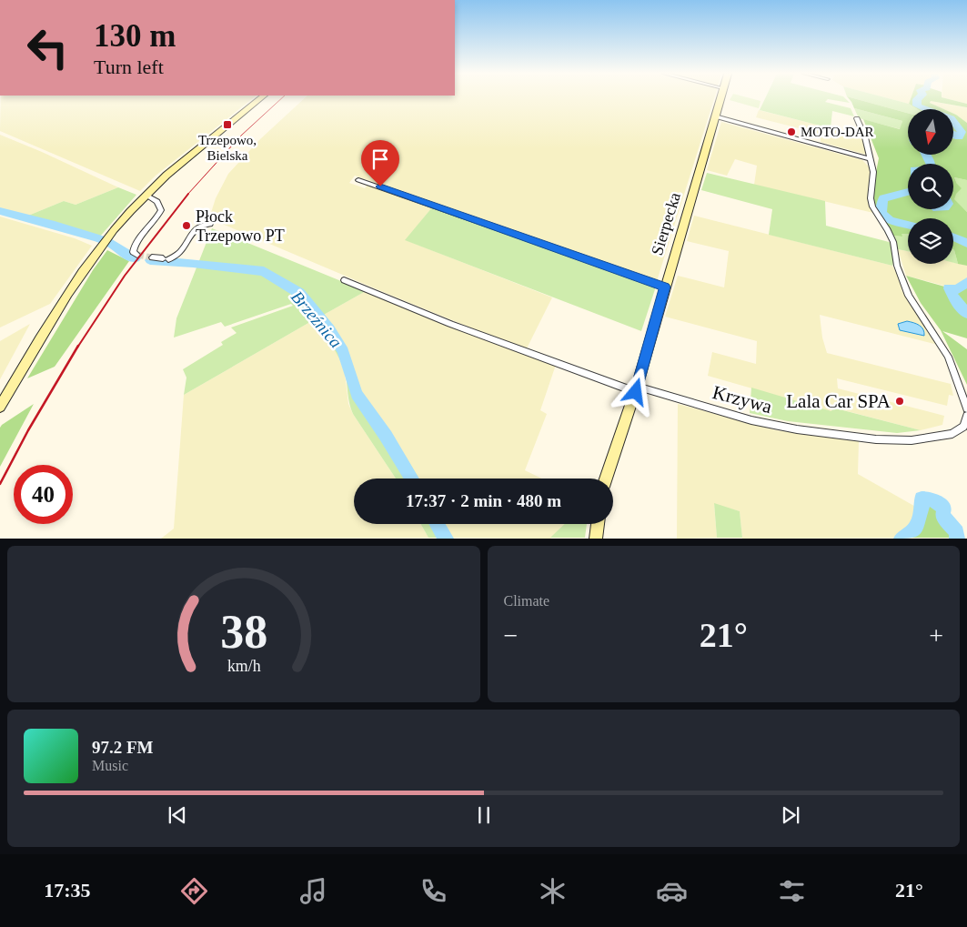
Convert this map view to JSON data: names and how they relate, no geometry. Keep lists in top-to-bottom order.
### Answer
{
  "streets": {
    "street": ["Sierpecka", "Krzywa"]
  },
  "crossings": [
    ["Sierpecka", "Krzywa"]
  ],
  "water": ["Brzeźnica"],
  "places": {
    "transit": ["Trzepowo, Bielska"],
    "other": ["MOTO-DAR", "Płock Trzepowo PT", "Lala Car SPA"]
  },
  "north": "bottom",
  "page": {
    "turn": ["130 m", "Turn left"],
    "limit": "40",
    "trip": "17:37 · 2 min · 480 m",
    "tile": "Climate",
    "heat": ["−", "21°", "+"],
    "song": ["97.2 FM", "Music"],
    "tabs": ["17:35", "21°"],
    "gauge": ["38", "km/h"]
  }
}
